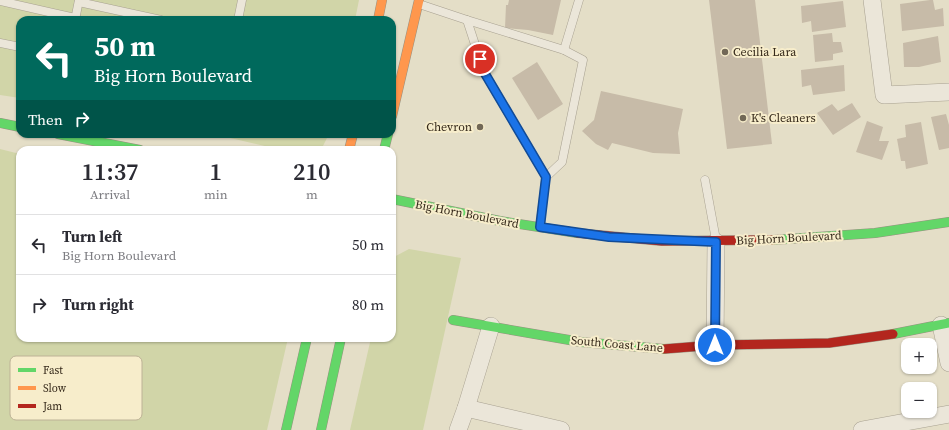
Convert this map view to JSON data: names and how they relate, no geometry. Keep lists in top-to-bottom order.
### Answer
{
  "streets": {
    "main road": ["Big Horn Boulevard", "South Coast Lane"]
  },
  "places": ["Cecilia Lara", "K's Cleaners", "Chevron"],
  "legend": ["Fast", "Slow", "Jam"],
  "page": {
    "turn": ["50 m", "Big Horn Boulevard"],
    "then": "Then",
    "eta": [
      "11:37",
      "Arrival",
      "1",
      "min",
      "210",
      "m"
    ],
    "list": [
      {
        "name": "Turn left",
        "note": "Big Horn Boulevard",
        "value": "50 m"
      },
      {
        "name": "Turn right",
        "value": "80 m"
      }
    ],
    "map_buttons": ["+", "−"]
  }
}
